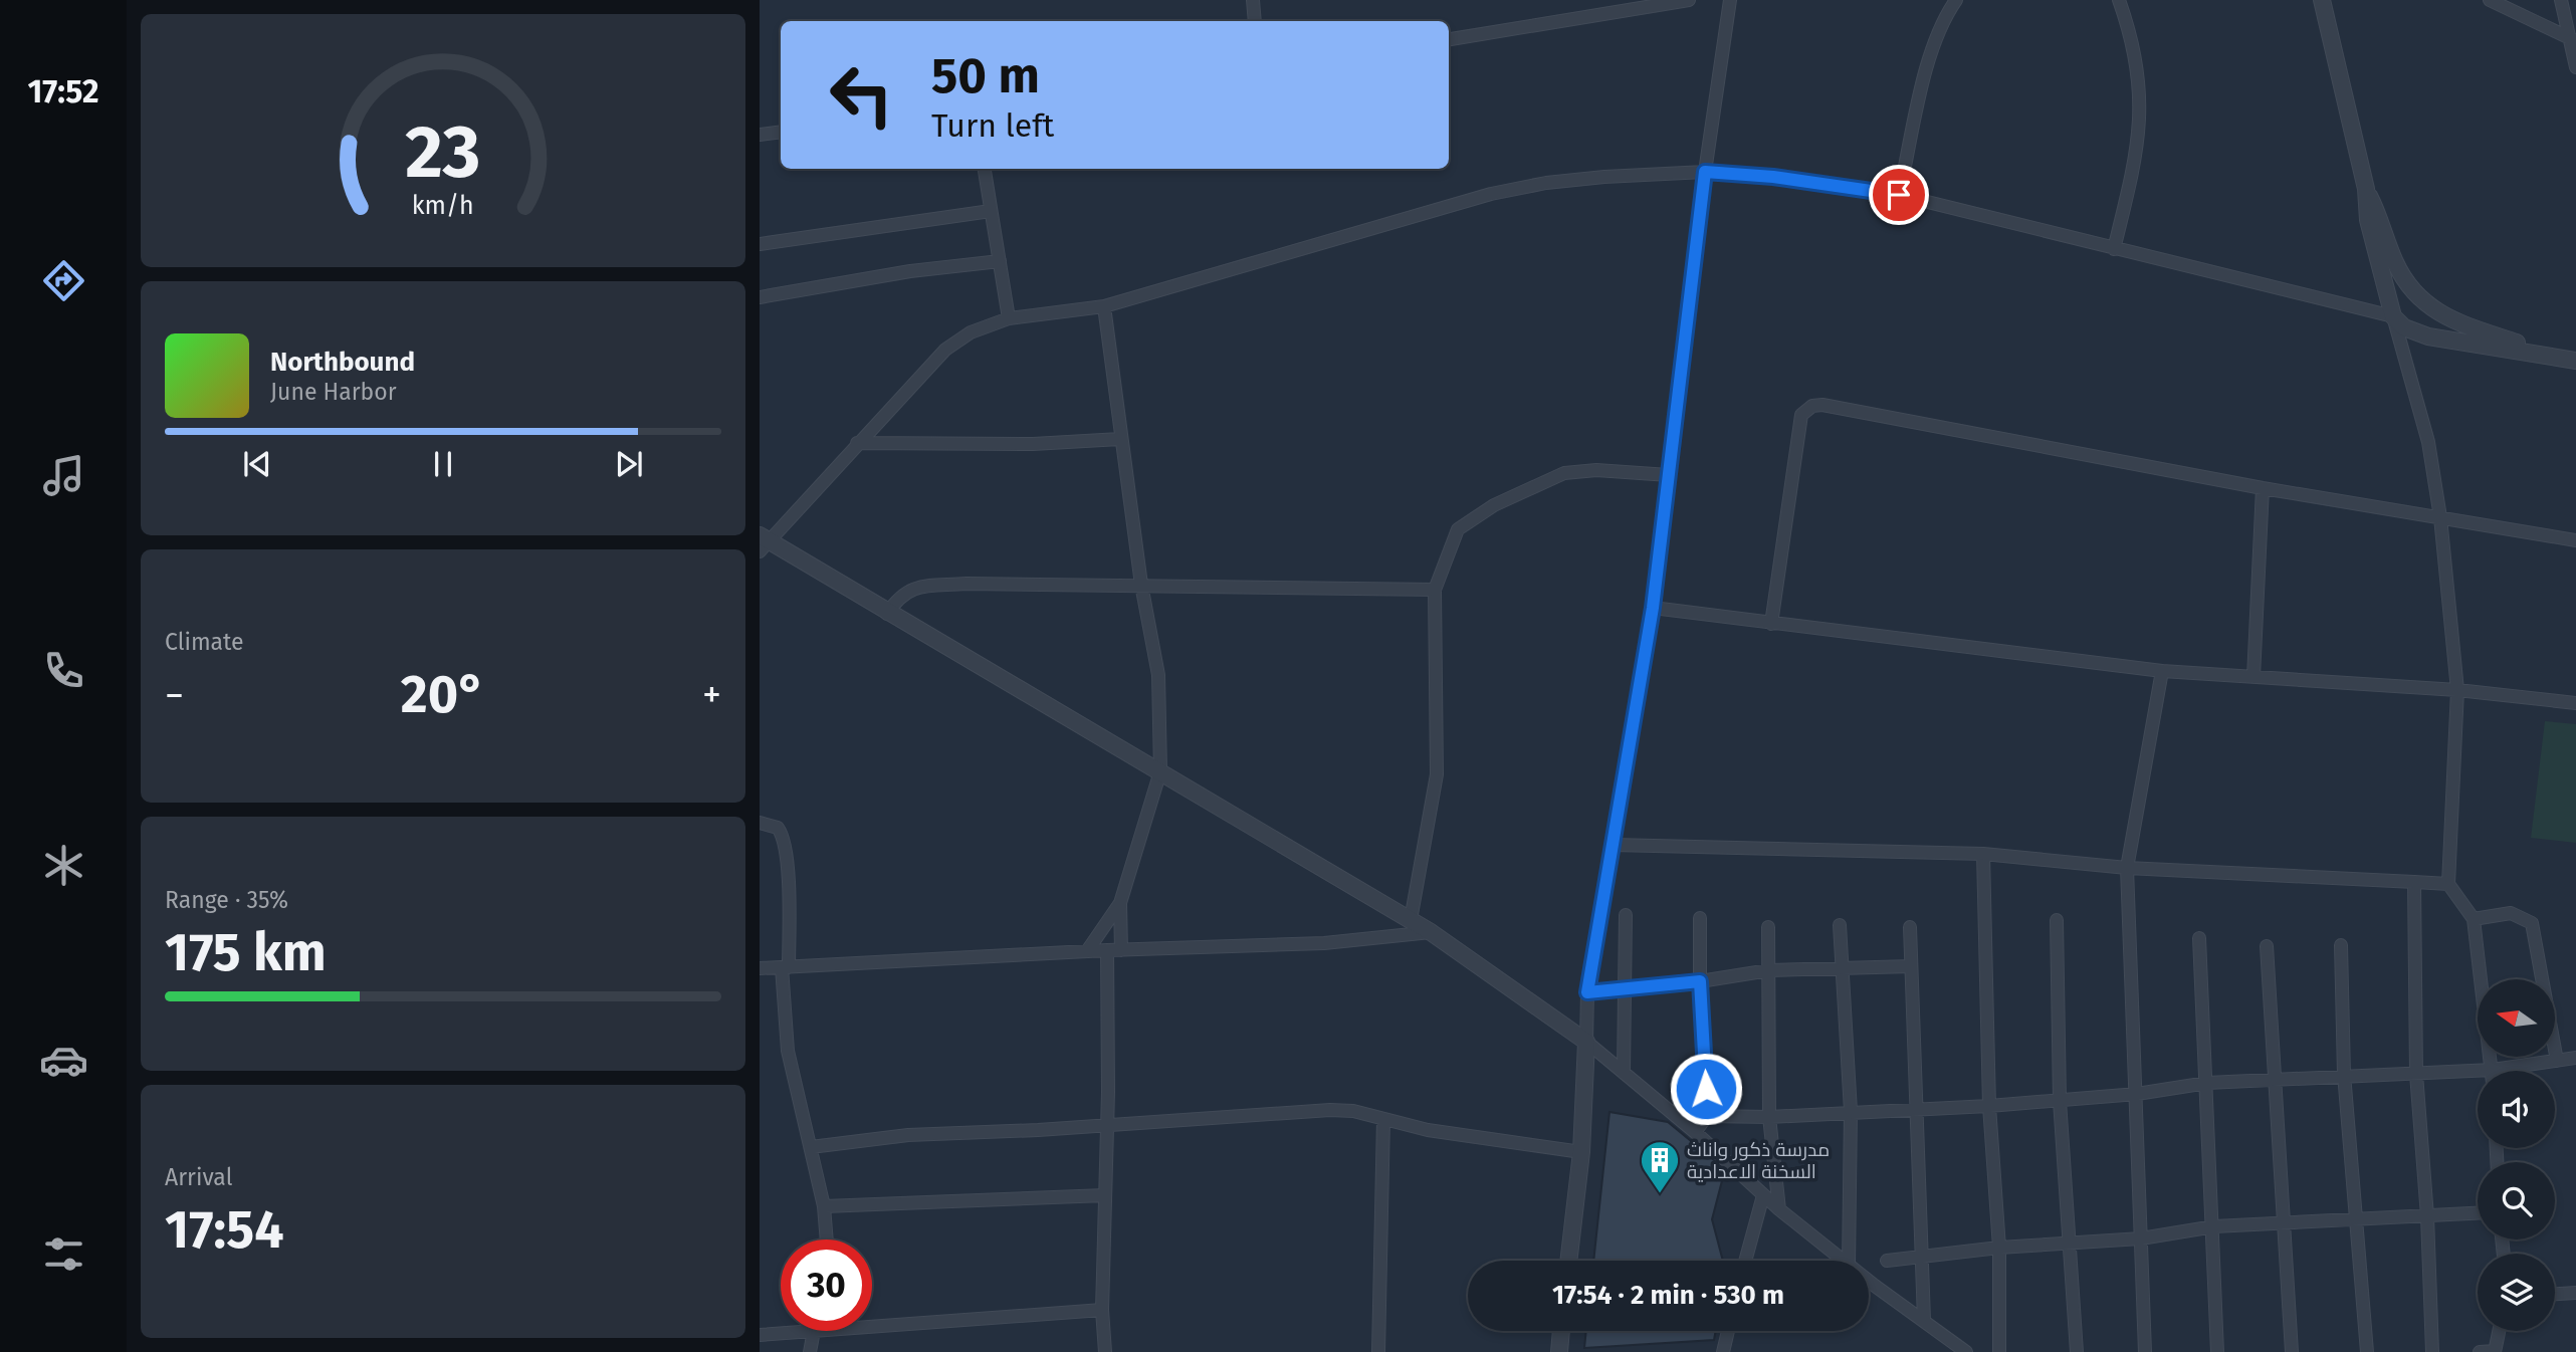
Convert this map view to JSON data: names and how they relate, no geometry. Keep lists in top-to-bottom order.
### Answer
{
  "places": {
    "building": ["مدرسة ذكور واناث السخنة الاعدادية"]
  },
  "north": "left",
  "page": {
    "tabs": "17:52",
    "turn": ["50 m", "Turn left"],
    "song": ["Northbound", "June Harbor"],
    "tile": [
      "Climate",
      ["Range · 35%", "175 km"],
      ["Arrival", "17:54"]
    ],
    "heat": ["−", "20°", "+"],
    "limit": "30",
    "trip": "17:54 · 2 min · 530 m",
    "gauge": ["23", "km/h"]
  }
}
